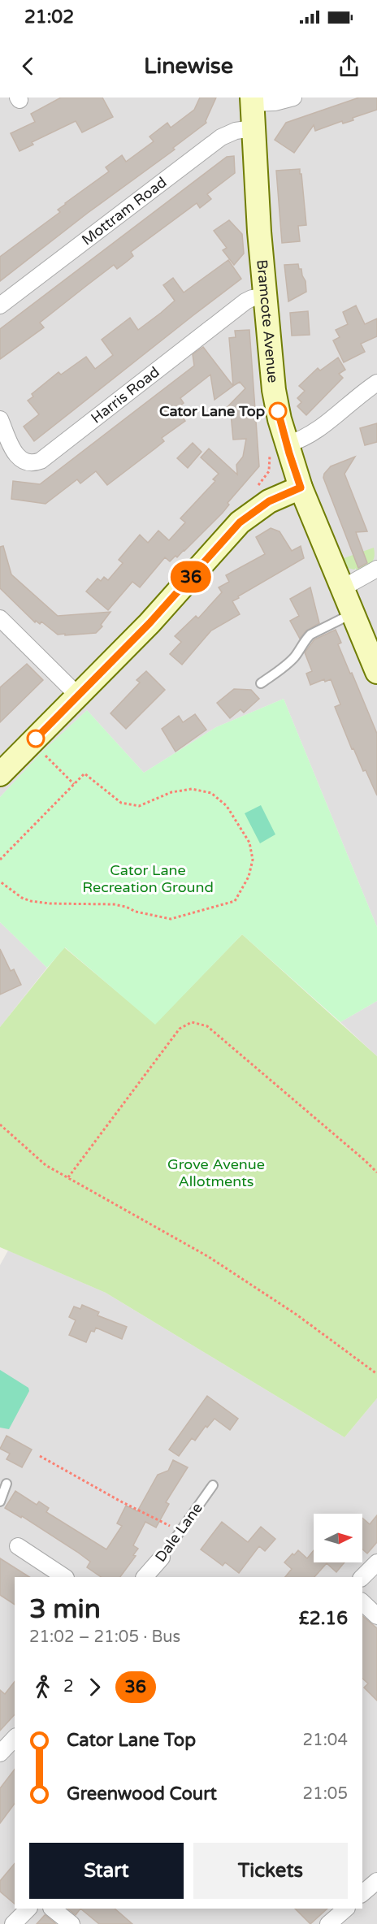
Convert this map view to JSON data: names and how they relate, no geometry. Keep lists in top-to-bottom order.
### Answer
{
  "streets": {
    "street": [
      "Mottram Road",
      "Bramcote Avenue",
      "Harris Road",
      "Dale Lane"
    ]
  },
  "crossings": [
    ["Mottram Road", "Bramcote Avenue"],
    ["Bramcote Avenue", "Harris Road"]
  ],
  "parks": ["Cator Lane Recreation Ground", "Grove Avenue Allotments"],
  "places": ["Cator Lane Top"],
  "lines": ["bus line 36"],
  "north": "right",
  "page": {
    "status": "21:02",
    "header": "Linewise",
    "on_map": "36",
    "heading": ["3 min", "21:02 – 21:05 · Bus", "£2.16"],
    "legs": ["2", "36"],
    "list": [
      {
        "name": "Cator Lane Top",
        "value": "21:04"
      },
      {
        "name": "Greenwood Court",
        "value": "21:05"
      }
    ],
    "buttons": ["Start", "Tickets"]
  }
}
